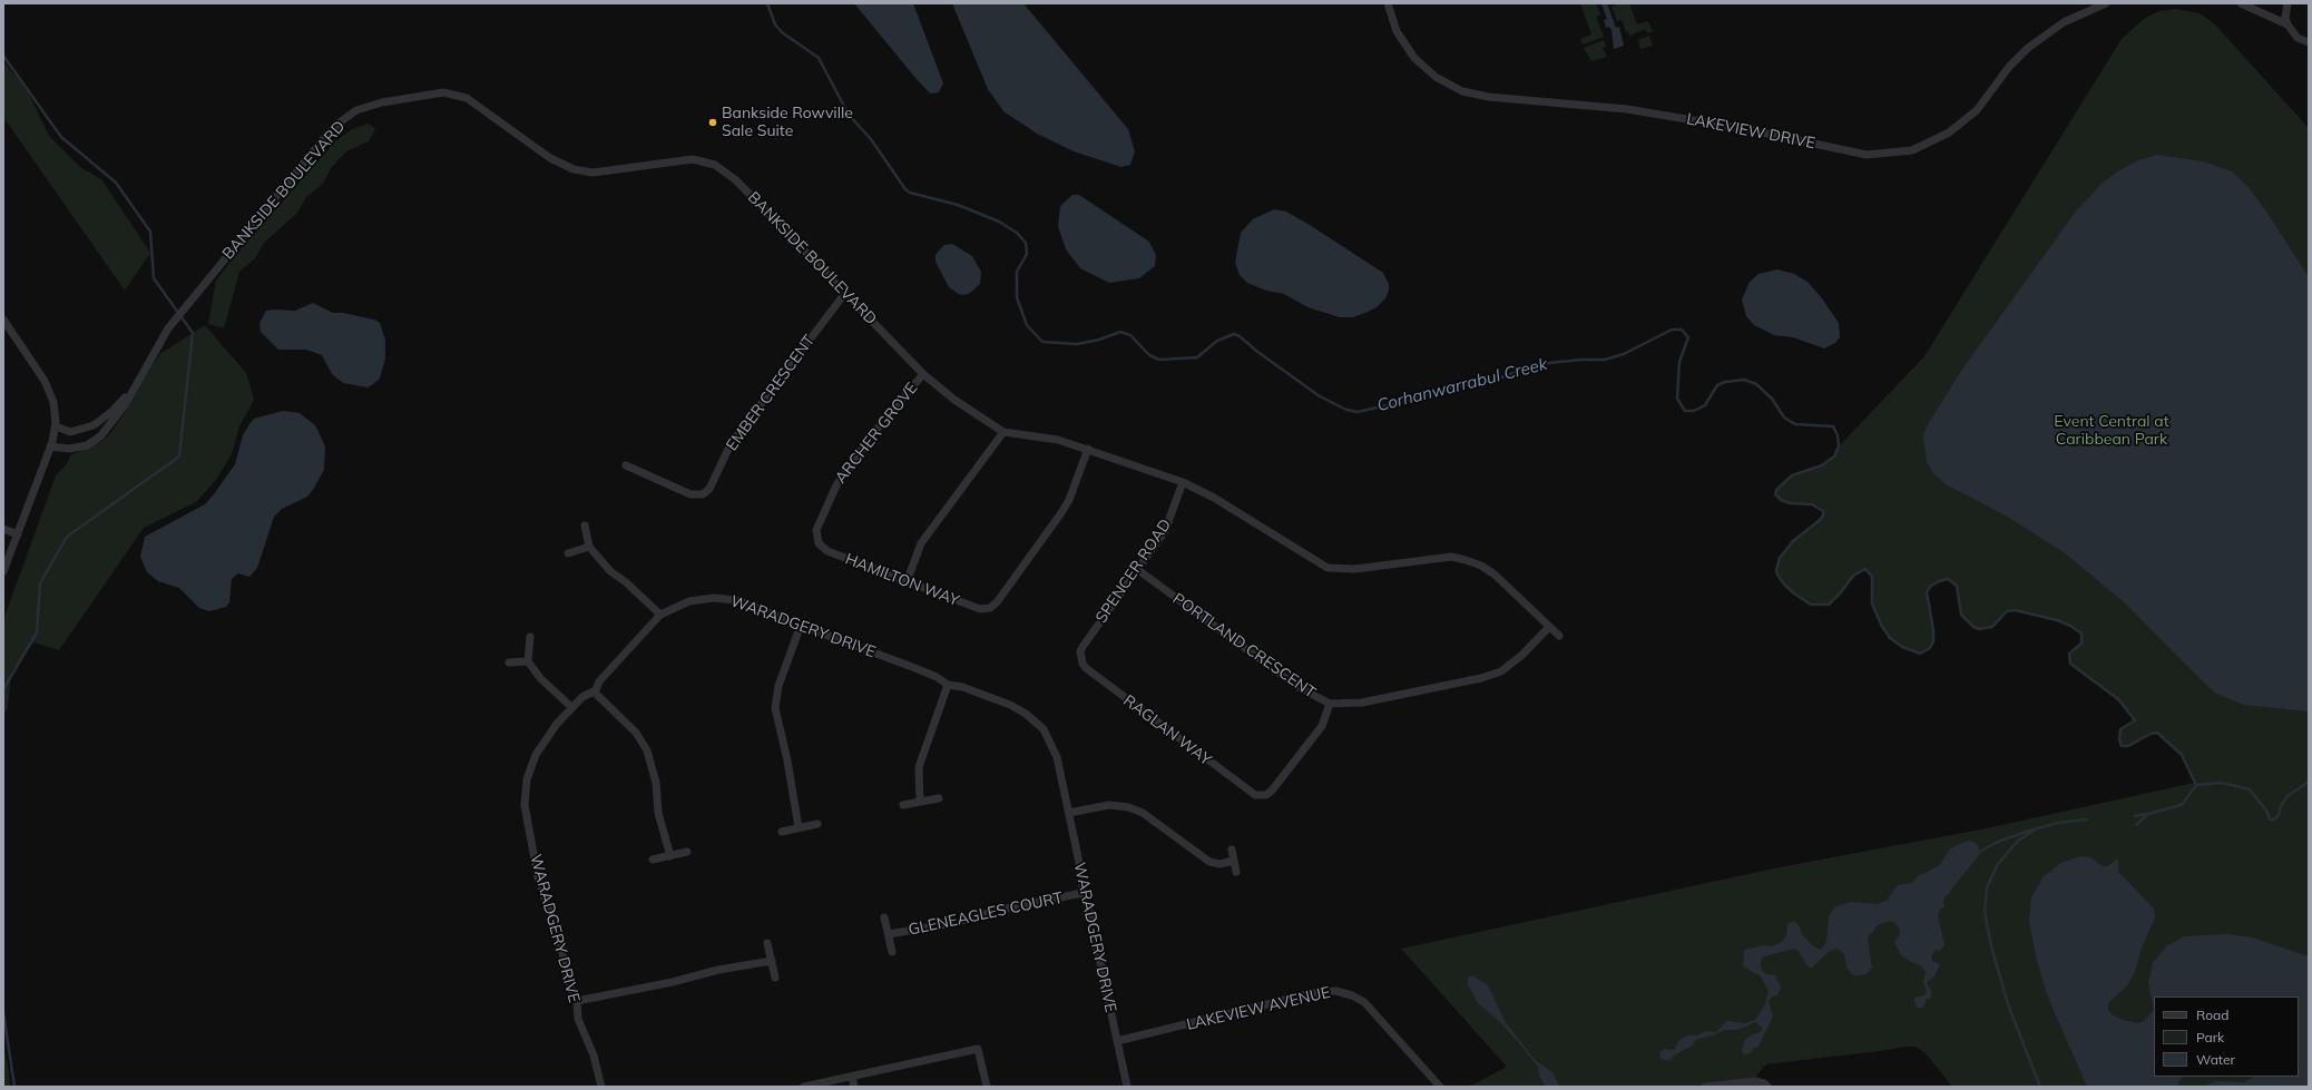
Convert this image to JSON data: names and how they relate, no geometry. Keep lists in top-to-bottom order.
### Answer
{
  "streets": {
    "street": [
      "LAKEVIEW DRIVE",
      "BANKSIDE BOULEVARD",
      "EMBER CRESCENT",
      "ARCHER GROVE",
      "SPENCER ROAD",
      "HAMILTON WAY",
      "WARADGERY DRIVE",
      "PORTLAND CRESCENT",
      "RAGLAN WAY",
      "GLENEAGLES COURT",
      "LAKEVIEW AVENUE"
    ]
  },
  "crossings": [
    ["BANKSIDE BOULEVARD", "EMBER CRESCENT"],
    ["BANKSIDE BOULEVARD", "ARCHER GROVE"],
    ["BANKSIDE BOULEVARD", "SPENCER ROAD"],
    ["BANKSIDE BOULEVARD", "HAMILTON WAY"],
    ["BANKSIDE BOULEVARD", "PORTLAND CRESCENT"],
    ["ARCHER GROVE", "HAMILTON WAY"],
    ["SPENCER ROAD", "PORTLAND CRESCENT"],
    ["SPENCER ROAD", "RAGLAN WAY"],
    ["WARADGERY DRIVE", "GLENEAGLES COURT"],
    ["WARADGERY DRIVE", "LAKEVIEW AVENUE"],
    ["PORTLAND CRESCENT", "RAGLAN WAY"]
  ],
  "water": ["Corhanwarrabul Creek"],
  "parks": ["Event Central at Caribbean Park"],
  "places": ["Bankside Rowville Sale Suite"],
  "legend": ["Road", "Park", "Water"]
}
